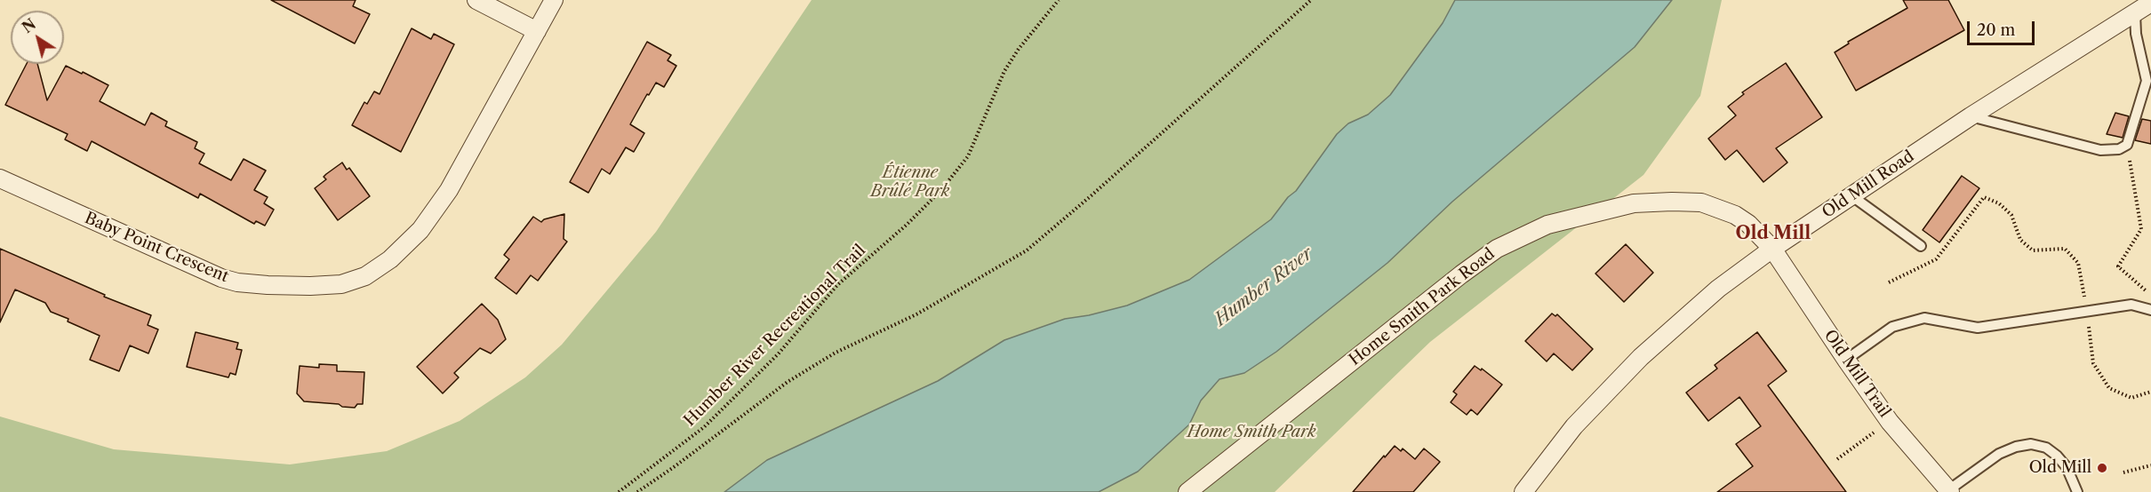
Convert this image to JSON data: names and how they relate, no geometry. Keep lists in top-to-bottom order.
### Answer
{
  "streets": {
    "street": [
      "Old Mill Road",
      "Baby Point Crescent",
      "Home Smith Park Road",
      "Old Mill Trail"
    ],
    "path": ["Humber River Recreational Trail"]
  },
  "crossings": [
    ["Old Mill Road", "Home Smith Park Road"],
    ["Old Mill Road", "Old Mill Trail"],
    ["Home Smith Park Road", "Old Mill Trail"]
  ],
  "districts": ["Old Mill"],
  "water": ["Humber River"],
  "parks": ["Étienne Brûlé Park", "Home Smith Park"],
  "places": ["Old Mill"],
  "scale_bar": "20 m",
  "north": "top left"
}
